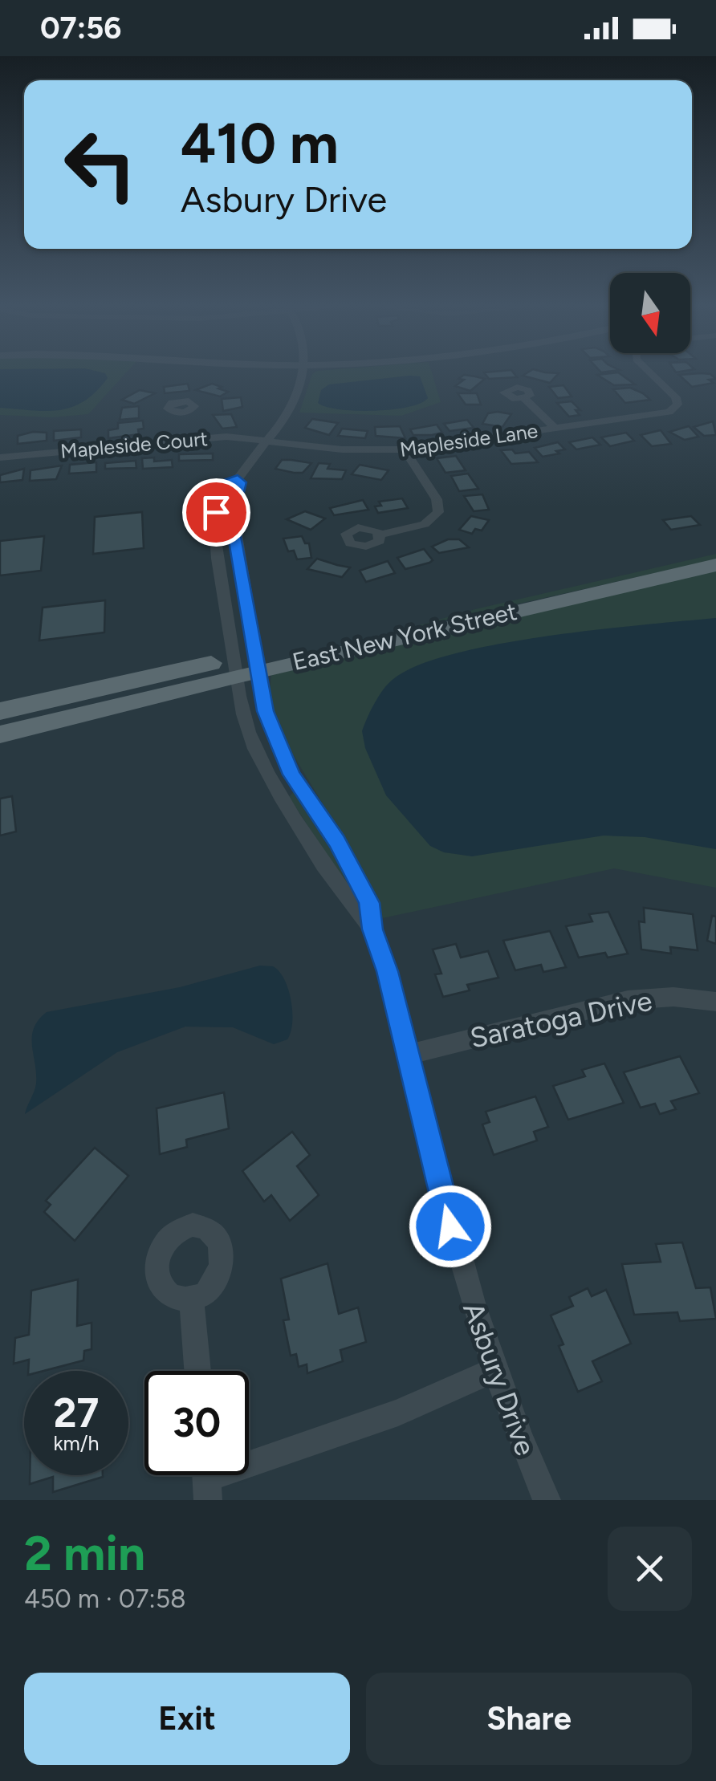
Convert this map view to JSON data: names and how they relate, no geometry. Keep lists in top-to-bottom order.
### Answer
{
  "streets": {
    "main road": ["East New York Street"],
    "street": [
      "Mapleside Lane",
      "Mapleside Court",
      "Saratoga Drive",
      "Asbury Drive"
    ]
  },
  "crossings": [
    ["Mapleside Lane", "Mapleside Court"],
    ["Mapleside Lane", "Asbury Drive"],
    ["Mapleside Court", "Asbury Drive"],
    ["East New York Street", "Asbury Drive"],
    ["Saratoga Drive", "Asbury Drive"]
  ],
  "north": "bottom",
  "page": {
    "status": "07:56",
    "turn": ["410 m", "Asbury Drive"],
    "speed": "27 km/h",
    "limit": "30",
    "heading": ["2 min", "450 m · 07:58"],
    "buttons": ["Exit", "Share"]
  }
}
